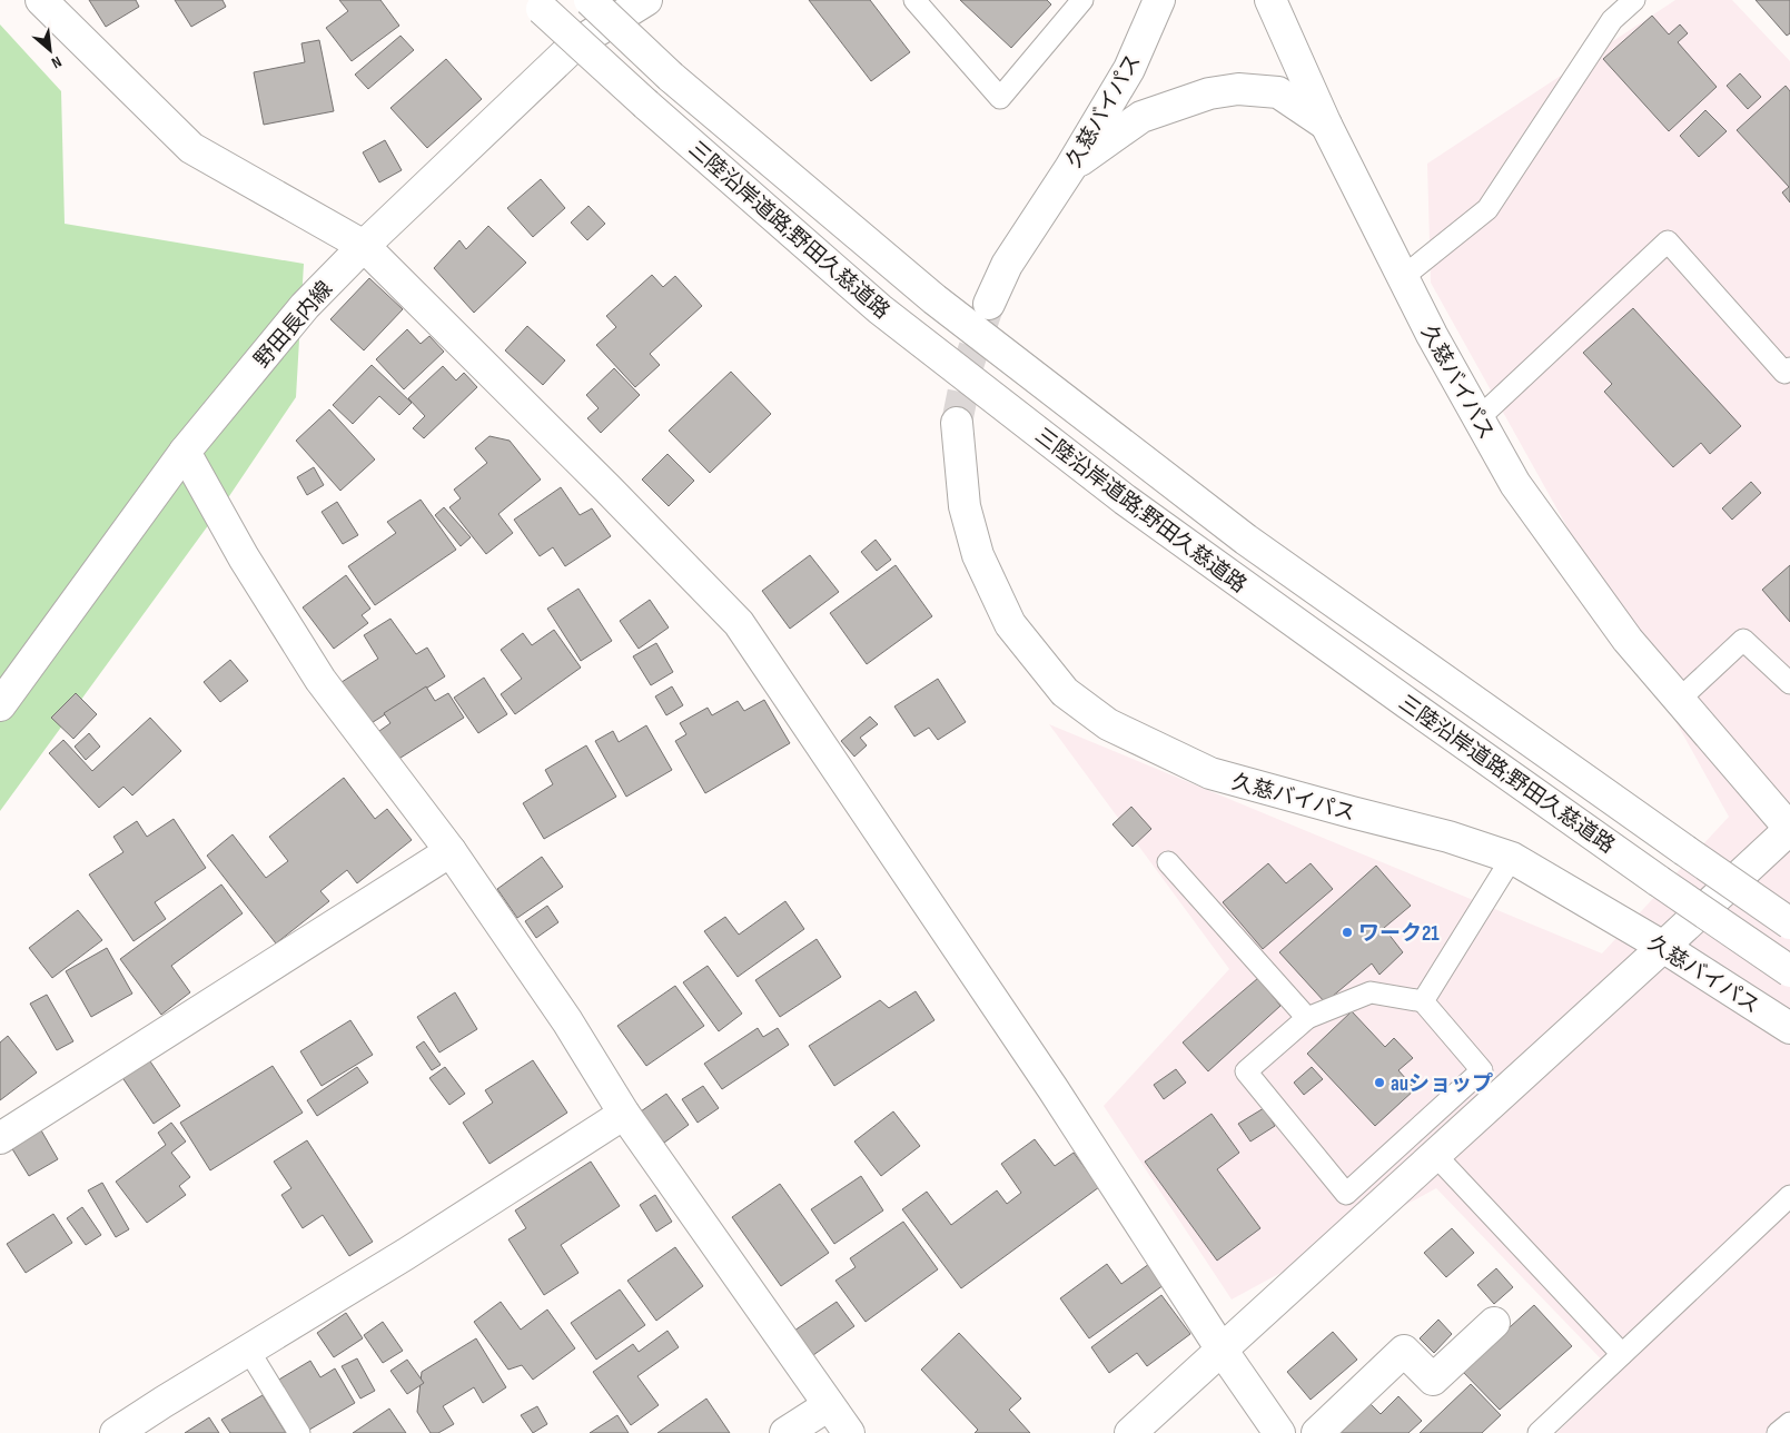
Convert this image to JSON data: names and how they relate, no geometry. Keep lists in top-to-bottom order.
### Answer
{
  "streets": {
    "main road": ["久慈バイパス", "三陸沿岸道路;野田久慈道路", "野田長内線"]
  },
  "places": ["ワーク21", "auショップ"],
  "north": "bottom right"
}
